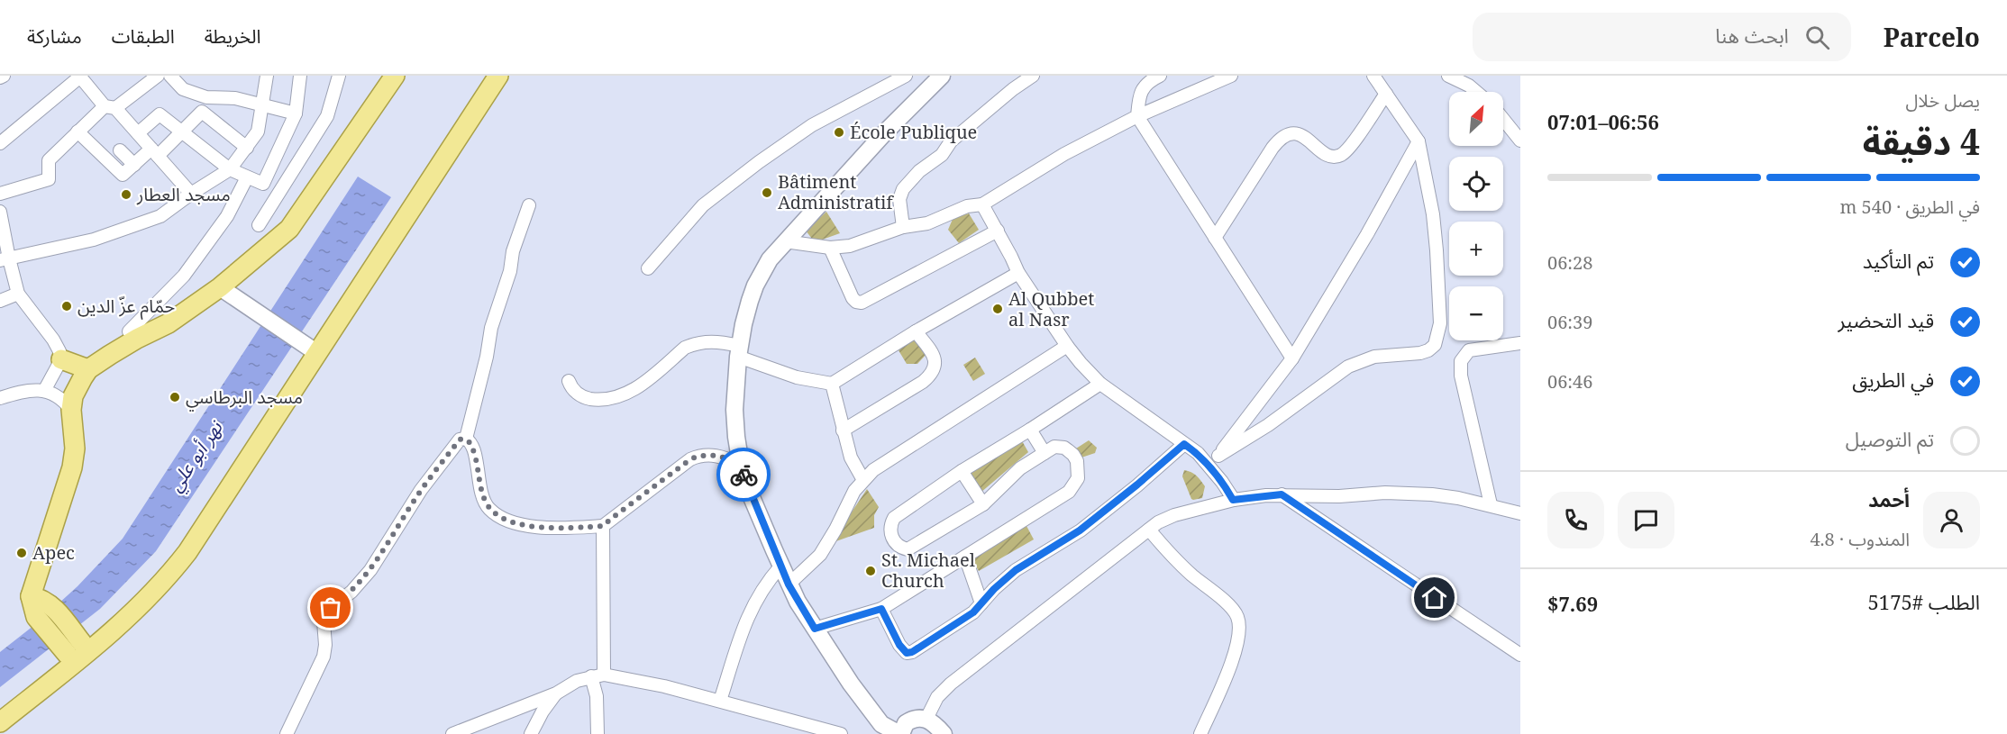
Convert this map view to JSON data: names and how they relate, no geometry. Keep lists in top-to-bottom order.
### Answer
{
  "water": ["نهر أبو علي"],
  "places": [
    "École Publique",
    "Bâtiment Administratif",
    "مسجد العطار",
    "حمّام عزّ الدين",
    "Al Qubbet al Nasr",
    "مسجد البرطاسي",
    "Apec",
    "St. Michael Church"
  ],
  "north": "top right",
  "page": {
    "header": "Parcelo",
    "search": "ابحث هنا",
    "nav": ["الخريطة", "الطبقات", "مشاركة"],
    "heading": ["4 دقيقة", "يصل خلال", "06:56–07:01"],
    "panel": [
      "أحمد",
      "المندوب · 4.8",
      "الطلب #5175",
      "$7.69"
    ],
    "map_buttons": ["+", "−"],
    "bar": "في الطريق · 540 m",
    "list": [
      ["تم التأكيد", "06:28"],
      ["قيد التحضير", "06:39"],
      ["في الطريق", "06:46"],
      "تم التوصيل"
    ]
  }
}
